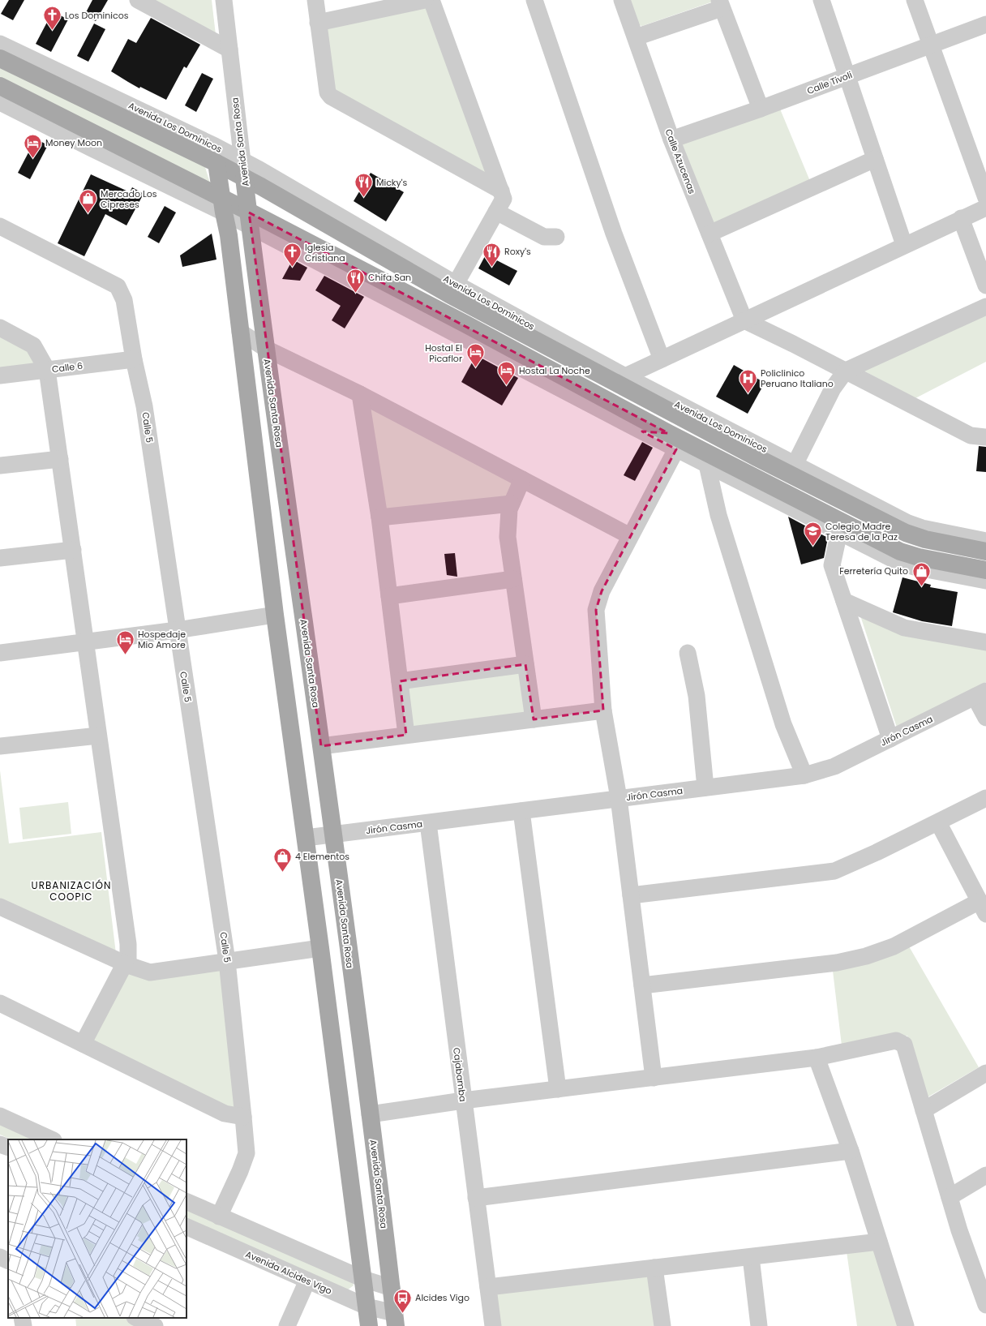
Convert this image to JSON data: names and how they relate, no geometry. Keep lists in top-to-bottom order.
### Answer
{
  "streets": {
    "main road": ["Avenida Los Dominicos", "Avenida Santa Rosa"],
    "street": [
      "Calle Tivoli",
      "Calle Azucenas",
      "Calle 6",
      "Calle 5",
      "Jirón Casma",
      "Cajabamba",
      "Avenida Alcides Vigo"
    ]
  },
  "crossings": [
    ["Calle Tivoli", "Calle Azucenas"],
    ["Avenida Los Dominicos", "Avenida Santa Rosa"],
    ["Avenida Santa Rosa", "Jirón Casma"],
    ["Avenida Santa Rosa", "Avenida Alcides Vigo"],
    ["Calle 6", "Calle 5"],
    ["Jirón Casma", "Cajabamba"]
  ],
  "districts": ["URBANIZACIÓN COOPIC"],
  "places": {
    "church": ["Los Dominicos", "Iglesia Cristiana"],
    "hotel": [
      "Money Moon",
      "Hostal El Picaflor",
      "Hostal La Noche",
      "Hospedaje Mio Amore"
    ],
    "restaurant": ["Micky's", "Roxy's", "Chifa San"],
    "shop": ["Mercado Los Cipreses", "Ferretería Quito", "4 Elementos"],
    "hospital": ["Policlinico Peruano Italiano"],
    "school or university": ["Colegio Madre Teresa de la Paz"],
    "bus stop": ["Alcides Vigo"]
  }
}
